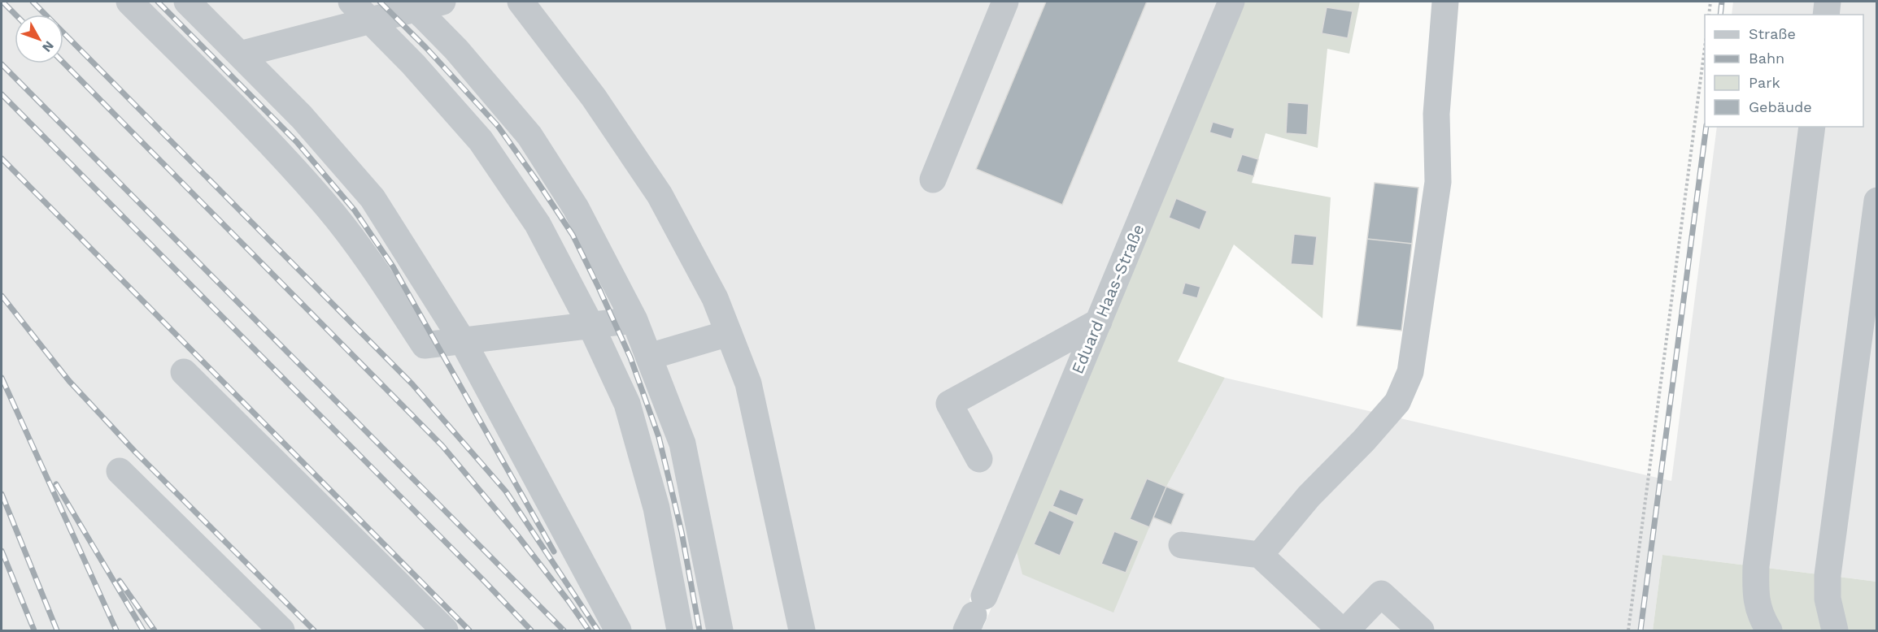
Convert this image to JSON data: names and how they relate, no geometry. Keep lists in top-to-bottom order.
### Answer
{
  "streets": {
    "street": ["Eduard Haas-Straße"]
  },
  "legend": [
    "Straße",
    "Bahn",
    "Park",
    "Gebäude"
  ],
  "north": "bottom right"
}
